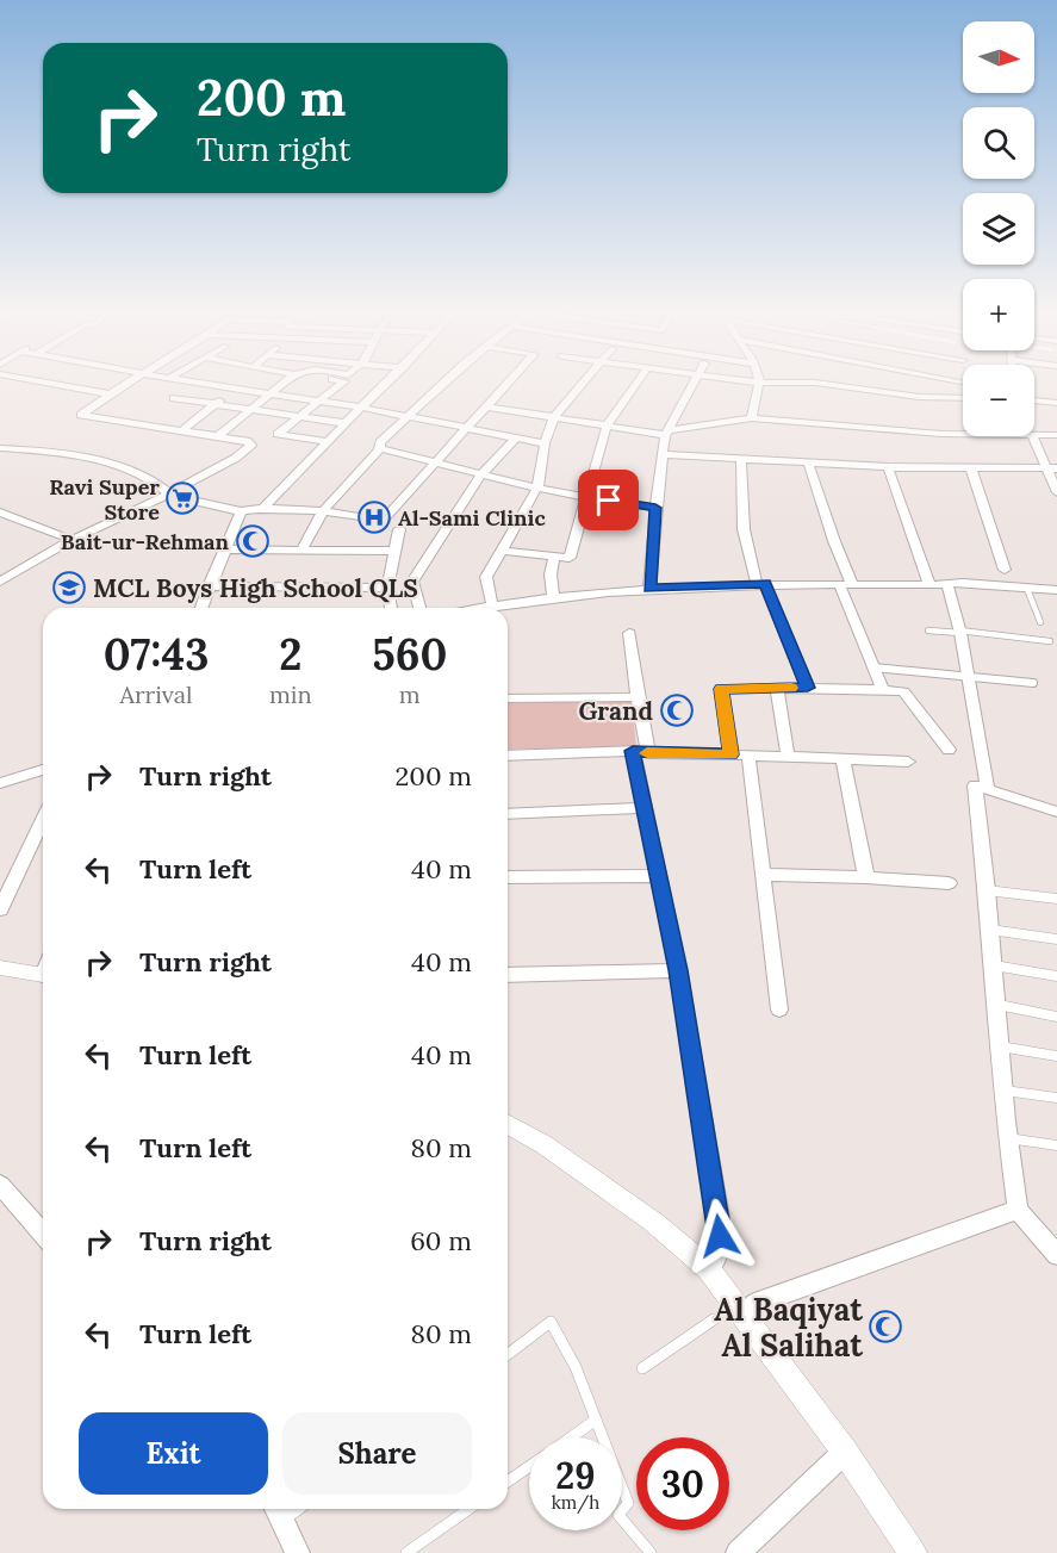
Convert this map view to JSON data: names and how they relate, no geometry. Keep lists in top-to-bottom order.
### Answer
{
  "places": {
    "supermarket": ["Ravi Super Store"],
    "hospital": ["Al-Sami Clinic"],
    "mosque": ["Bait-ur-Rehman", "Grand", "Al Baqiyat Al Salihat"],
    "school or university": ["MCL Boys High School QLS"]
  },
  "north": "right",
  "page": {
    "map_buttons": ["+", "−"],
    "turn": ["200 m", "Turn right"],
    "eta": [
      "07:43",
      "Arrival",
      "2",
      "min",
      "560",
      "m"
    ],
    "list": [
      {
        "name": "Turn right",
        "value": "200 m"
      },
      {
        "name": "Turn left",
        "value": "40 m"
      },
      {
        "name": "Turn right",
        "value": "40 m"
      },
      {
        "name": "Turn left",
        "value": "40 m"
      },
      {
        "name": "Turn left",
        "value": "80 m"
      },
      {
        "name": "Turn right",
        "value": "60 m"
      },
      {
        "name": "Turn left",
        "value": "80 m"
      }
    ],
    "buttons": ["Exit", "Share"],
    "speed": "29 km/h",
    "limit": "30"
  }
}
